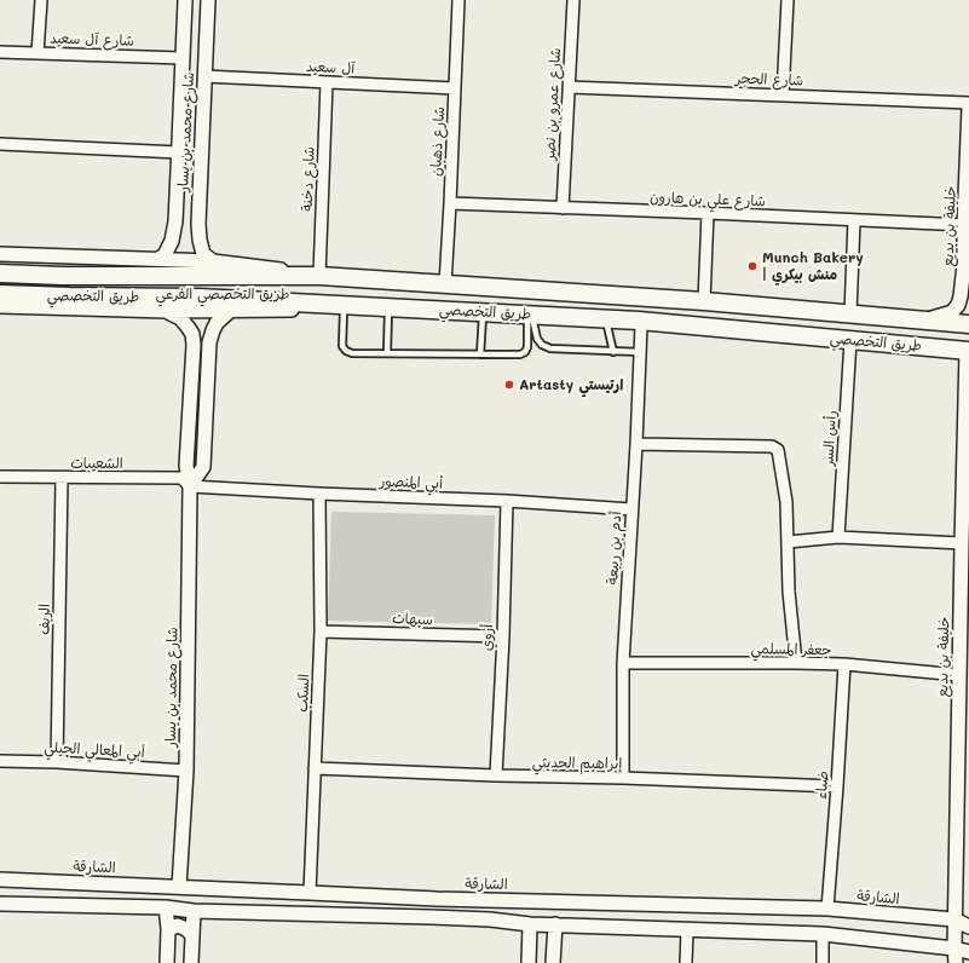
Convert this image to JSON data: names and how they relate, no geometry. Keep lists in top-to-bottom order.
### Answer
{
  "streets": {
    "main road": ["طريق التخصصي"],
    "street": [
      "شارع آل سعيد",
      "آل سعيد",
      "شارع الحجر",
      "شارع عمرو بن نصر",
      "شارع محمد بن يسار",
      "شارع ذهبان",
      "شارع دخنة",
      "شارع علي بن هارون",
      "خليفة بن بديع",
      "طريق التخصصي الفرعي",
      "رأس السر",
      "الشعيبات",
      "أبي المنصور",
      "أدم بن ربيعة",
      "الريف",
      "سيهات",
      "أروي",
      "جعفر المسلمي",
      "السكب",
      "أبي المعالي الجيلي",
      "إبراهيم الحديثي",
      "ضباء",
      "الشارقة"
    ]
  },
  "crossings": [
    ["شارع آل سعيد", "شارع محمد بن يسار"],
    ["آل سعيد", "شارع محمد بن يسار"],
    ["آل سعيد", "شارع ذهبان"],
    ["آل سعيد", "شارع دخنة"],
    ["شارع الحجر", "شارع عمرو بن نصر"],
    ["شارع عمرو بن نصر", "شارع علي بن هارون"],
    ["شارع محمد بن يسار", "طريق التخصصي الفرعي"],
    ["شارع محمد بن يسار", "الشعيبات"],
    ["شارع محمد بن يسار", "أبي المنصور"],
    ["شارع محمد بن يسار", "أبي المعالي الجيلي"],
    ["شارع محمد بن يسار", "الشارقة"],
    ["شارع ذهبان", "شارع علي بن هارون"],
    ["شارع ذهبان", "طريق التخصصي"],
    ["شارع دخنة", "طريق التخصصي الفرعي"],
    ["شارع دخنة", "طريق التخصصي"],
    ["شارع علي بن هارون", "خليفة بن بديع"],
    ["خليفة بن بديع", "طريق التخصصي"],
    ["خليفة بن بديع", "جعفر المسلمي"],
    ["خليفة بن بديع", "الشارقة"],
    ["طريق التخصصي الفرعي", "طريق التخصصي"],
    ["طريق التخصصي", "رأس السر"],
    ["طريق التخصصي", "أدم بن ربيعة"],
    ["الشعيبات", "أبي المنصور"],
    ["الشعيبات", "الريف"],
    ["أبي المنصور", "أدم بن ربيعة"],
    ["أبي المنصور", "أروي"],
    ["أبي المنصور", "السكب"],
    ["أدم بن ربيعة", "جعفر المسلمي"],
    ["أدم بن ربيعة", "إبراهيم الحديثي"],
    ["الريف", "أبي المعالي الجيلي"],
    ["سيهات", "أروي"],
    ["سيهات", "السكب"],
    ["أروي", "إبراهيم الحديثي"],
    ["جعفر المسلمي", "ضباء"],
    ["السكب", "إبراهيم الحديثي"],
    ["السكب", "الشارقة"],
    ["إبراهيم الحديثي", "ضباء"],
    ["ضباء", "الشارقة"]
  ],
  "places": ["Munch Bakery | منش بيكري", "Artasty ارتيستي"]
}
